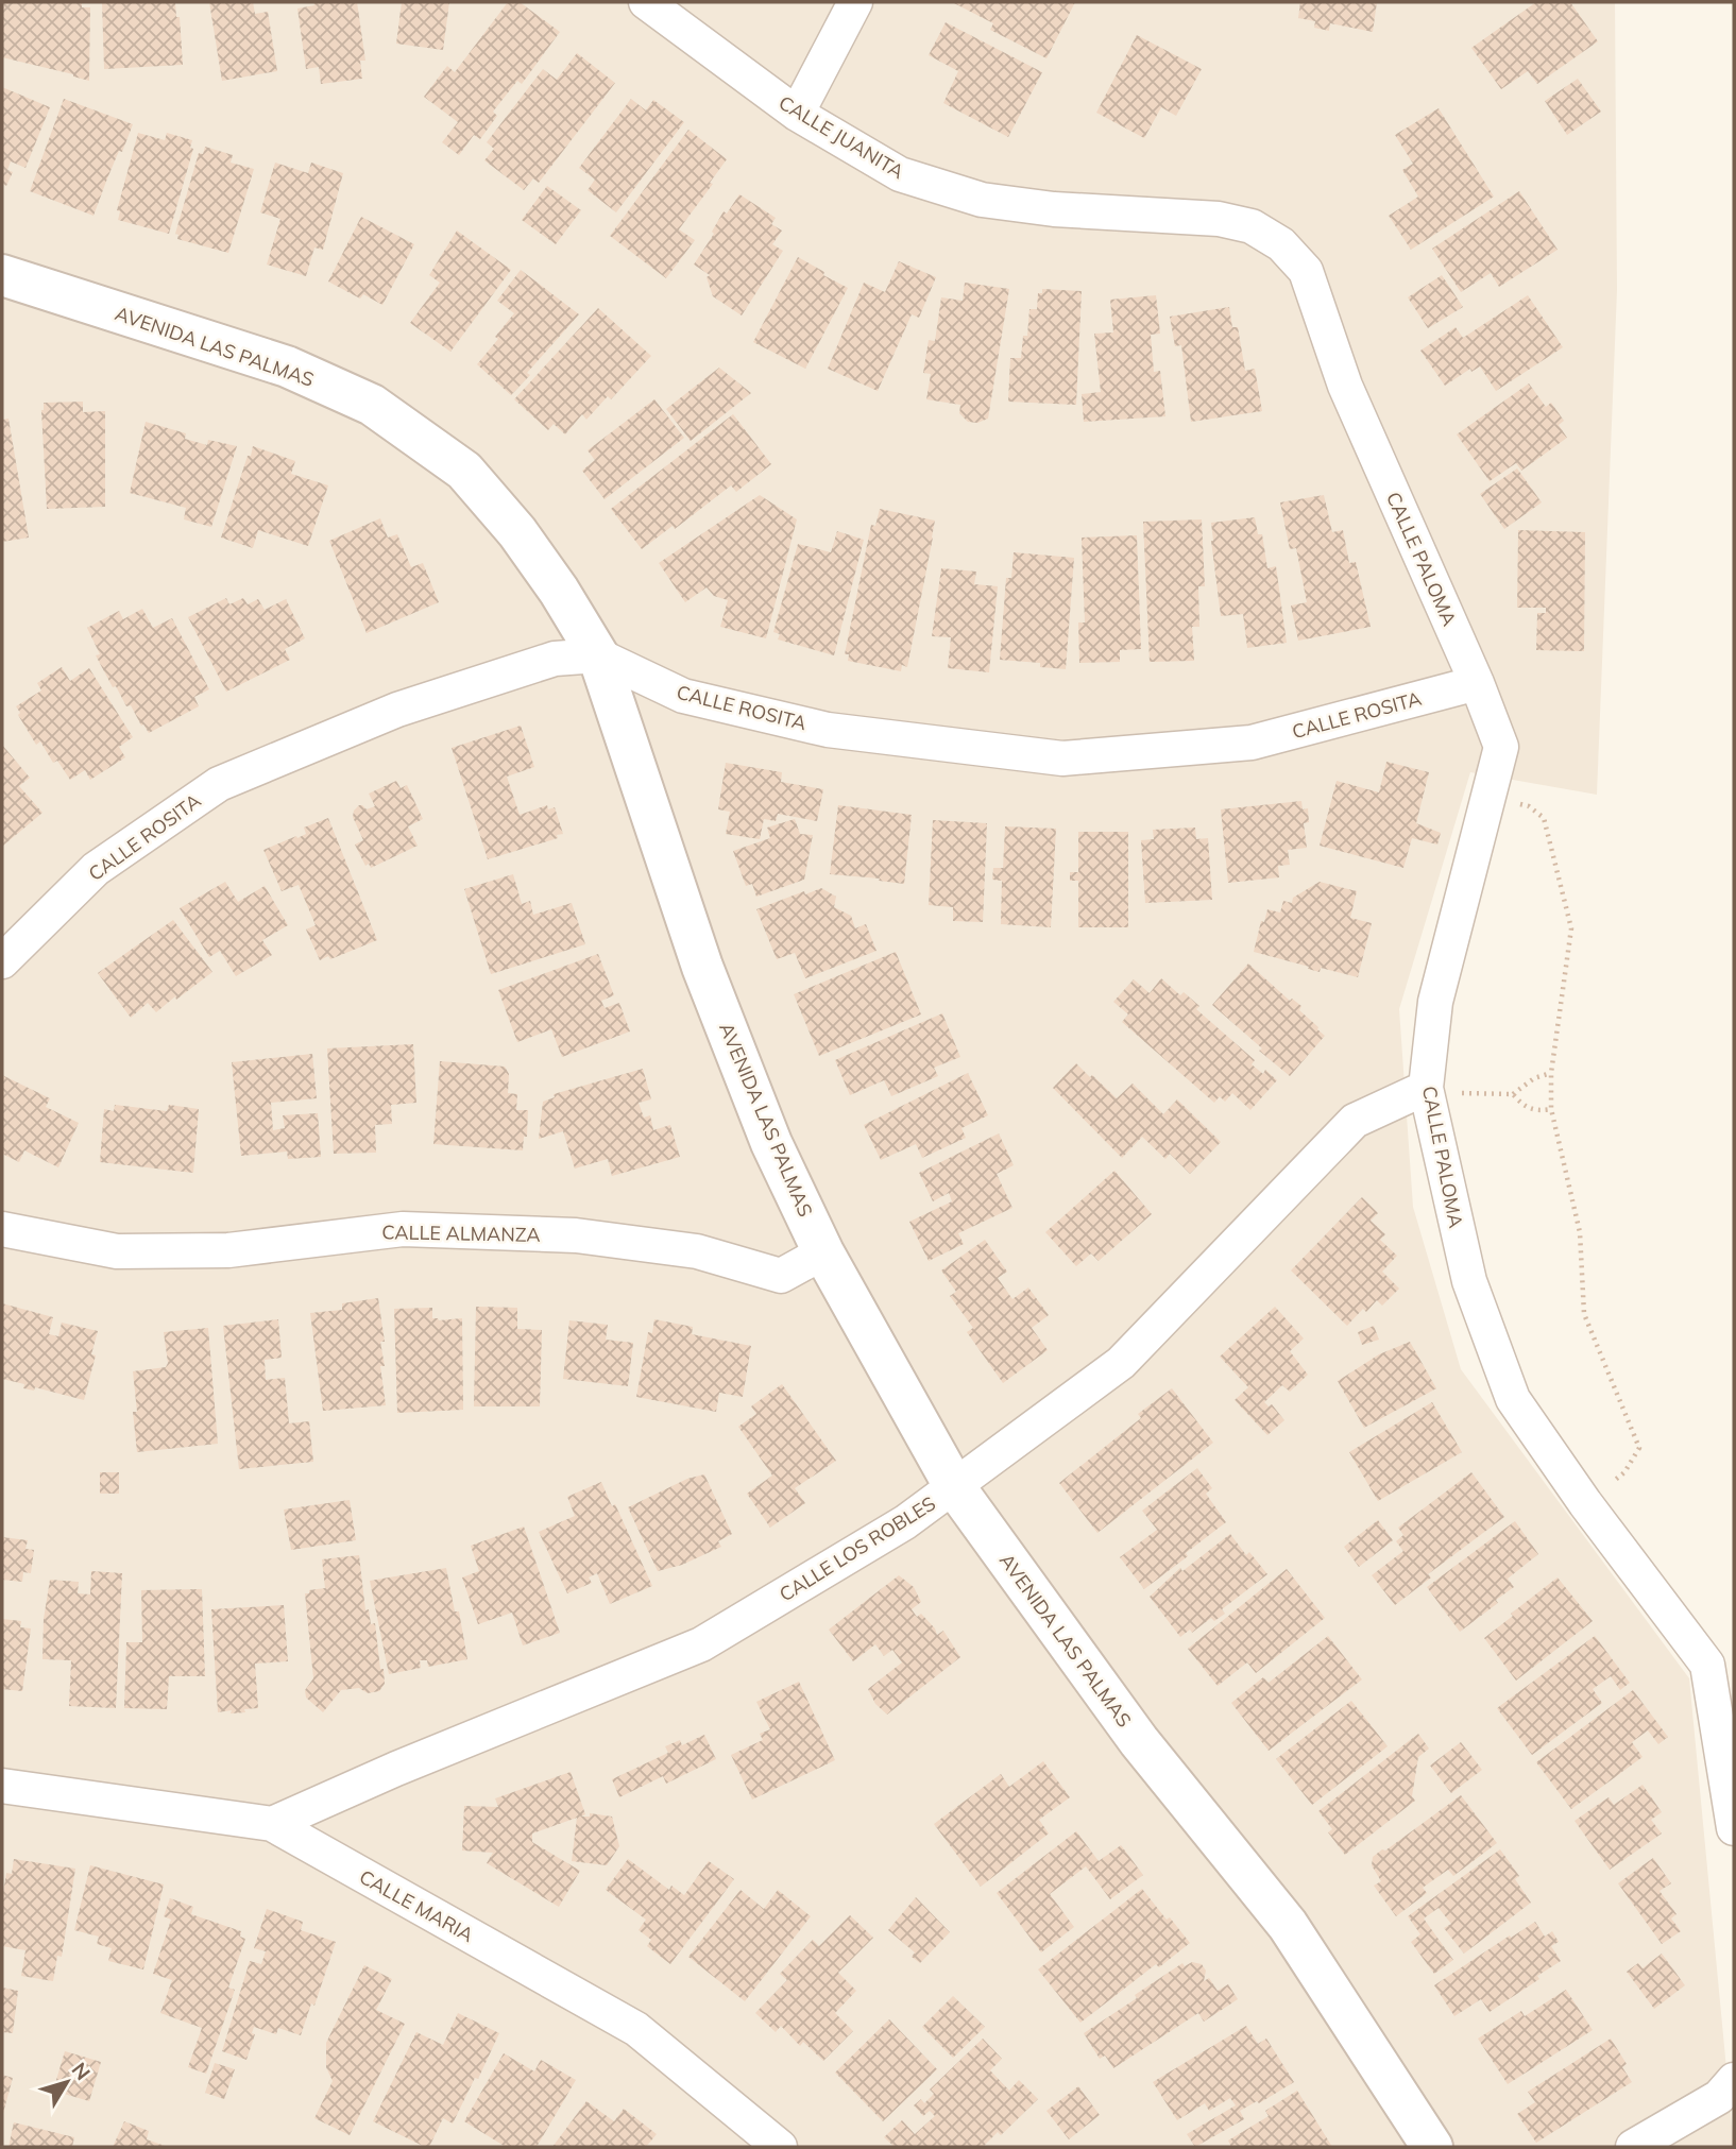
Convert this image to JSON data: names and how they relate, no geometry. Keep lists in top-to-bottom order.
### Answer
{
  "streets": {
    "street": [
      "CALLE JUANITA",
      "AVENIDA LAS PALMAS",
      "CALLE PALOMA",
      "CALLE ROSITA",
      "CALLE ALMANZA",
      "CALLE LOS ROBLES",
      "CALLE MARIA"
    ]
  },
  "crossings": [
    ["CALLE JUANITA", "CALLE PALOMA"],
    ["AVENIDA LAS PALMAS", "CALLE ROSITA"],
    ["AVENIDA LAS PALMAS", "CALLE ALMANZA"],
    ["AVENIDA LAS PALMAS", "CALLE LOS ROBLES"],
    ["CALLE PALOMA", "CALLE ROSITA"],
    ["CALLE PALOMA", "CALLE LOS ROBLES"],
    ["CALLE LOS ROBLES", "CALLE MARIA"]
  ],
  "north": "top right"
}
